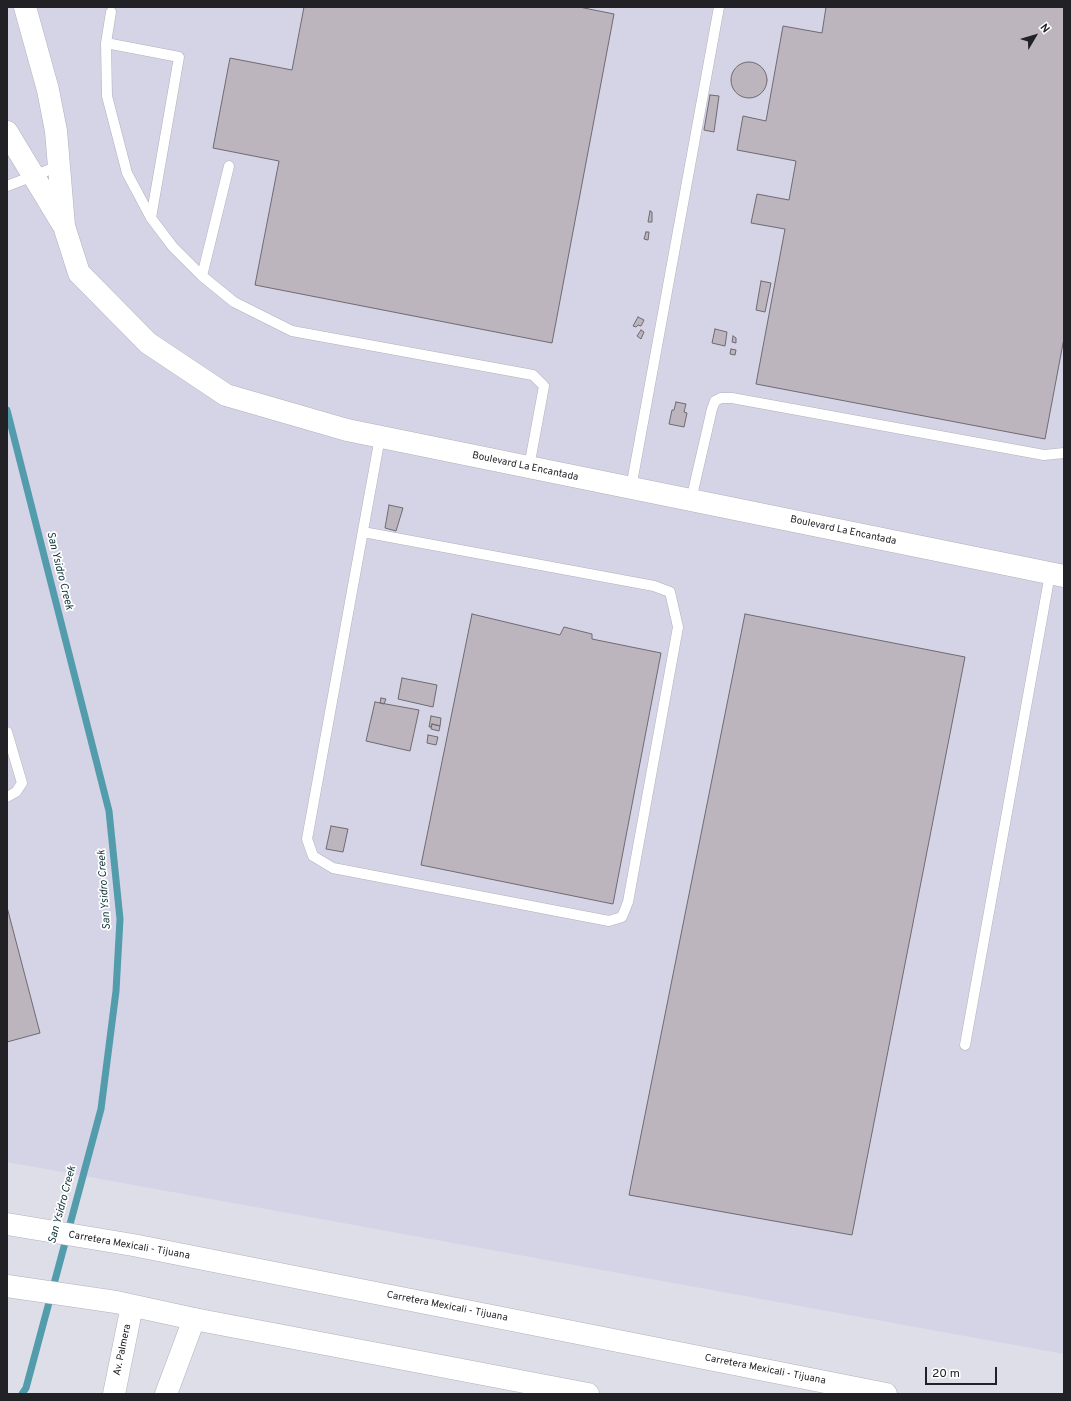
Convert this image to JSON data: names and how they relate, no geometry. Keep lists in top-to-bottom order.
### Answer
{
  "streets": {
    "main road": ["Boulevard La Encantada", "Carretera Mexicali - Tijuana", "Av. Palmera"]
  },
  "water": ["San Ysidro Creek"],
  "scale_bar": "20 m",
  "north": "top right"
}
